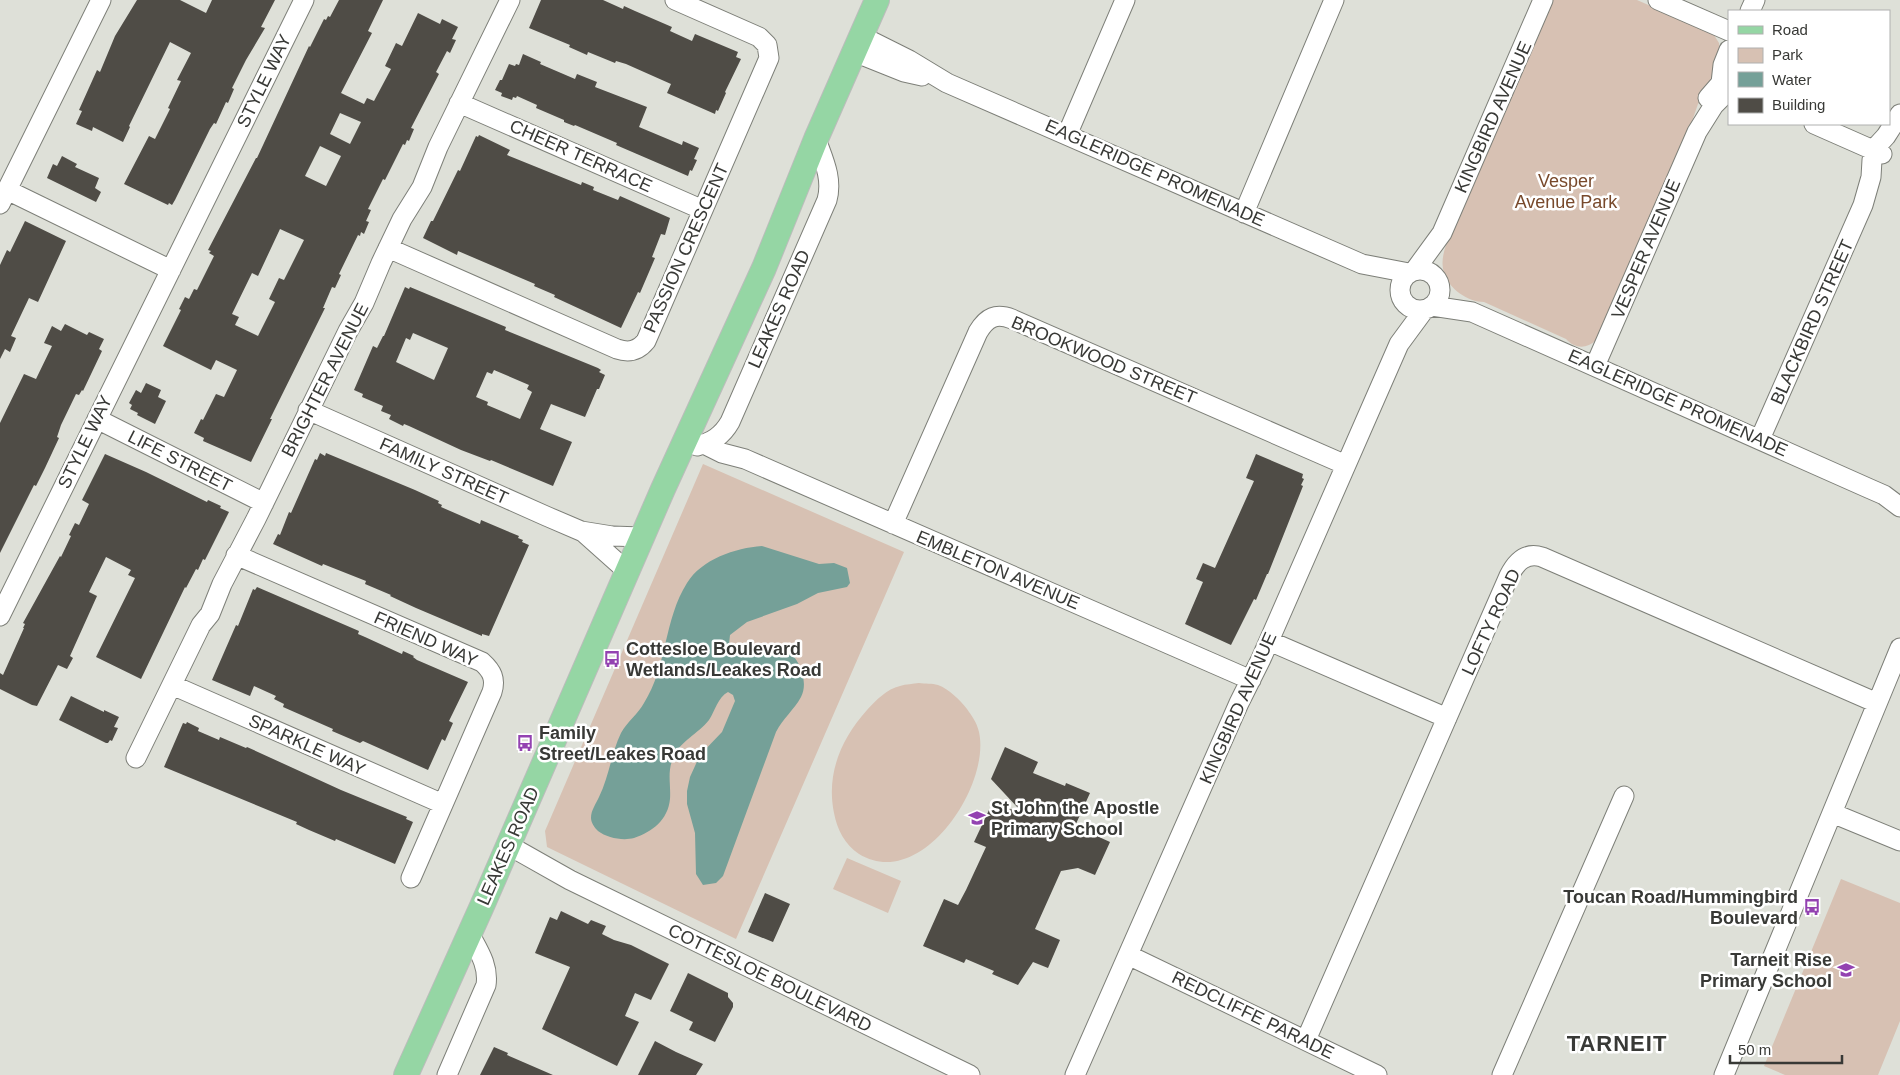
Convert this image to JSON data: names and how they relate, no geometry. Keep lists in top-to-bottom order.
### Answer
{
  "streets": {
    "main road": ["LEAKES ROAD"],
    "street": [
      "STYLE WAY",
      "KINGBIRD AVENUE",
      "CHEER TERRACE",
      "EAGLERIDGE PROMENADE",
      "PASSION CRESCENT",
      "VESPER AVENUE",
      "BLACKBIRD STREET",
      "BROOKWOOD STREET",
      "BRIGHTER AVENUE",
      "LIFE STREET",
      "FAMILY STREET",
      "EMBLETON AVENUE",
      "LOFTY ROAD",
      "FRIEND WAY",
      "SPARKLE WAY",
      "COTTESLOE BOULEVARD",
      "REDCLIFFE PARADE"
    ]
  },
  "crossings": [
    ["STYLE WAY", "LIFE STREET"],
    ["KINGBIRD AVENUE", "EAGLERIDGE PROMENADE"],
    ["KINGBIRD AVENUE", "BROOKWOOD STREET"],
    ["KINGBIRD AVENUE", "EMBLETON AVENUE"],
    ["KINGBIRD AVENUE", "REDCLIFFE PARADE"],
    ["CHEER TERRACE", "PASSION CRESCENT"],
    ["CHEER TERRACE", "BRIGHTER AVENUE"],
    ["EAGLERIDGE PROMENADE", "VESPER AVENUE"],
    ["EAGLERIDGE PROMENADE", "LEAKES ROAD"],
    ["EAGLERIDGE PROMENADE", "BLACKBIRD STREET"],
    ["PASSION CRESCENT", "BRIGHTER AVENUE"],
    ["LEAKES ROAD", "FAMILY STREET"],
    ["LEAKES ROAD", "EMBLETON AVENUE"],
    ["LEAKES ROAD", "COTTESLOE BOULEVARD"],
    ["BROOKWOOD STREET", "EMBLETON AVENUE"],
    ["BRIGHTER AVENUE", "LIFE STREET"],
    ["BRIGHTER AVENUE", "FAMILY STREET"],
    ["BRIGHTER AVENUE", "FRIEND WAY"],
    ["BRIGHTER AVENUE", "SPARKLE WAY"],
    ["LOFTY ROAD", "REDCLIFFE PARADE"],
    ["FRIEND WAY", "SPARKLE WAY"]
  ],
  "districts": ["TARNEIT"],
  "parks": ["Vesper Avenue Park"],
  "places": {
    "bus stop": ["Cottesloe Boulevard Wetlands/Leakes Road", "Family Street/Leakes Road", "Toucan Road/Hummingbird Boulevard"],
    "school or university": ["St John the Apostle Primary School", "Tarneit Rise Primary School"]
  },
  "legend": [
    "Road",
    "Park",
    "Water",
    "Building"
  ],
  "scale_bar": "50 m"
}
